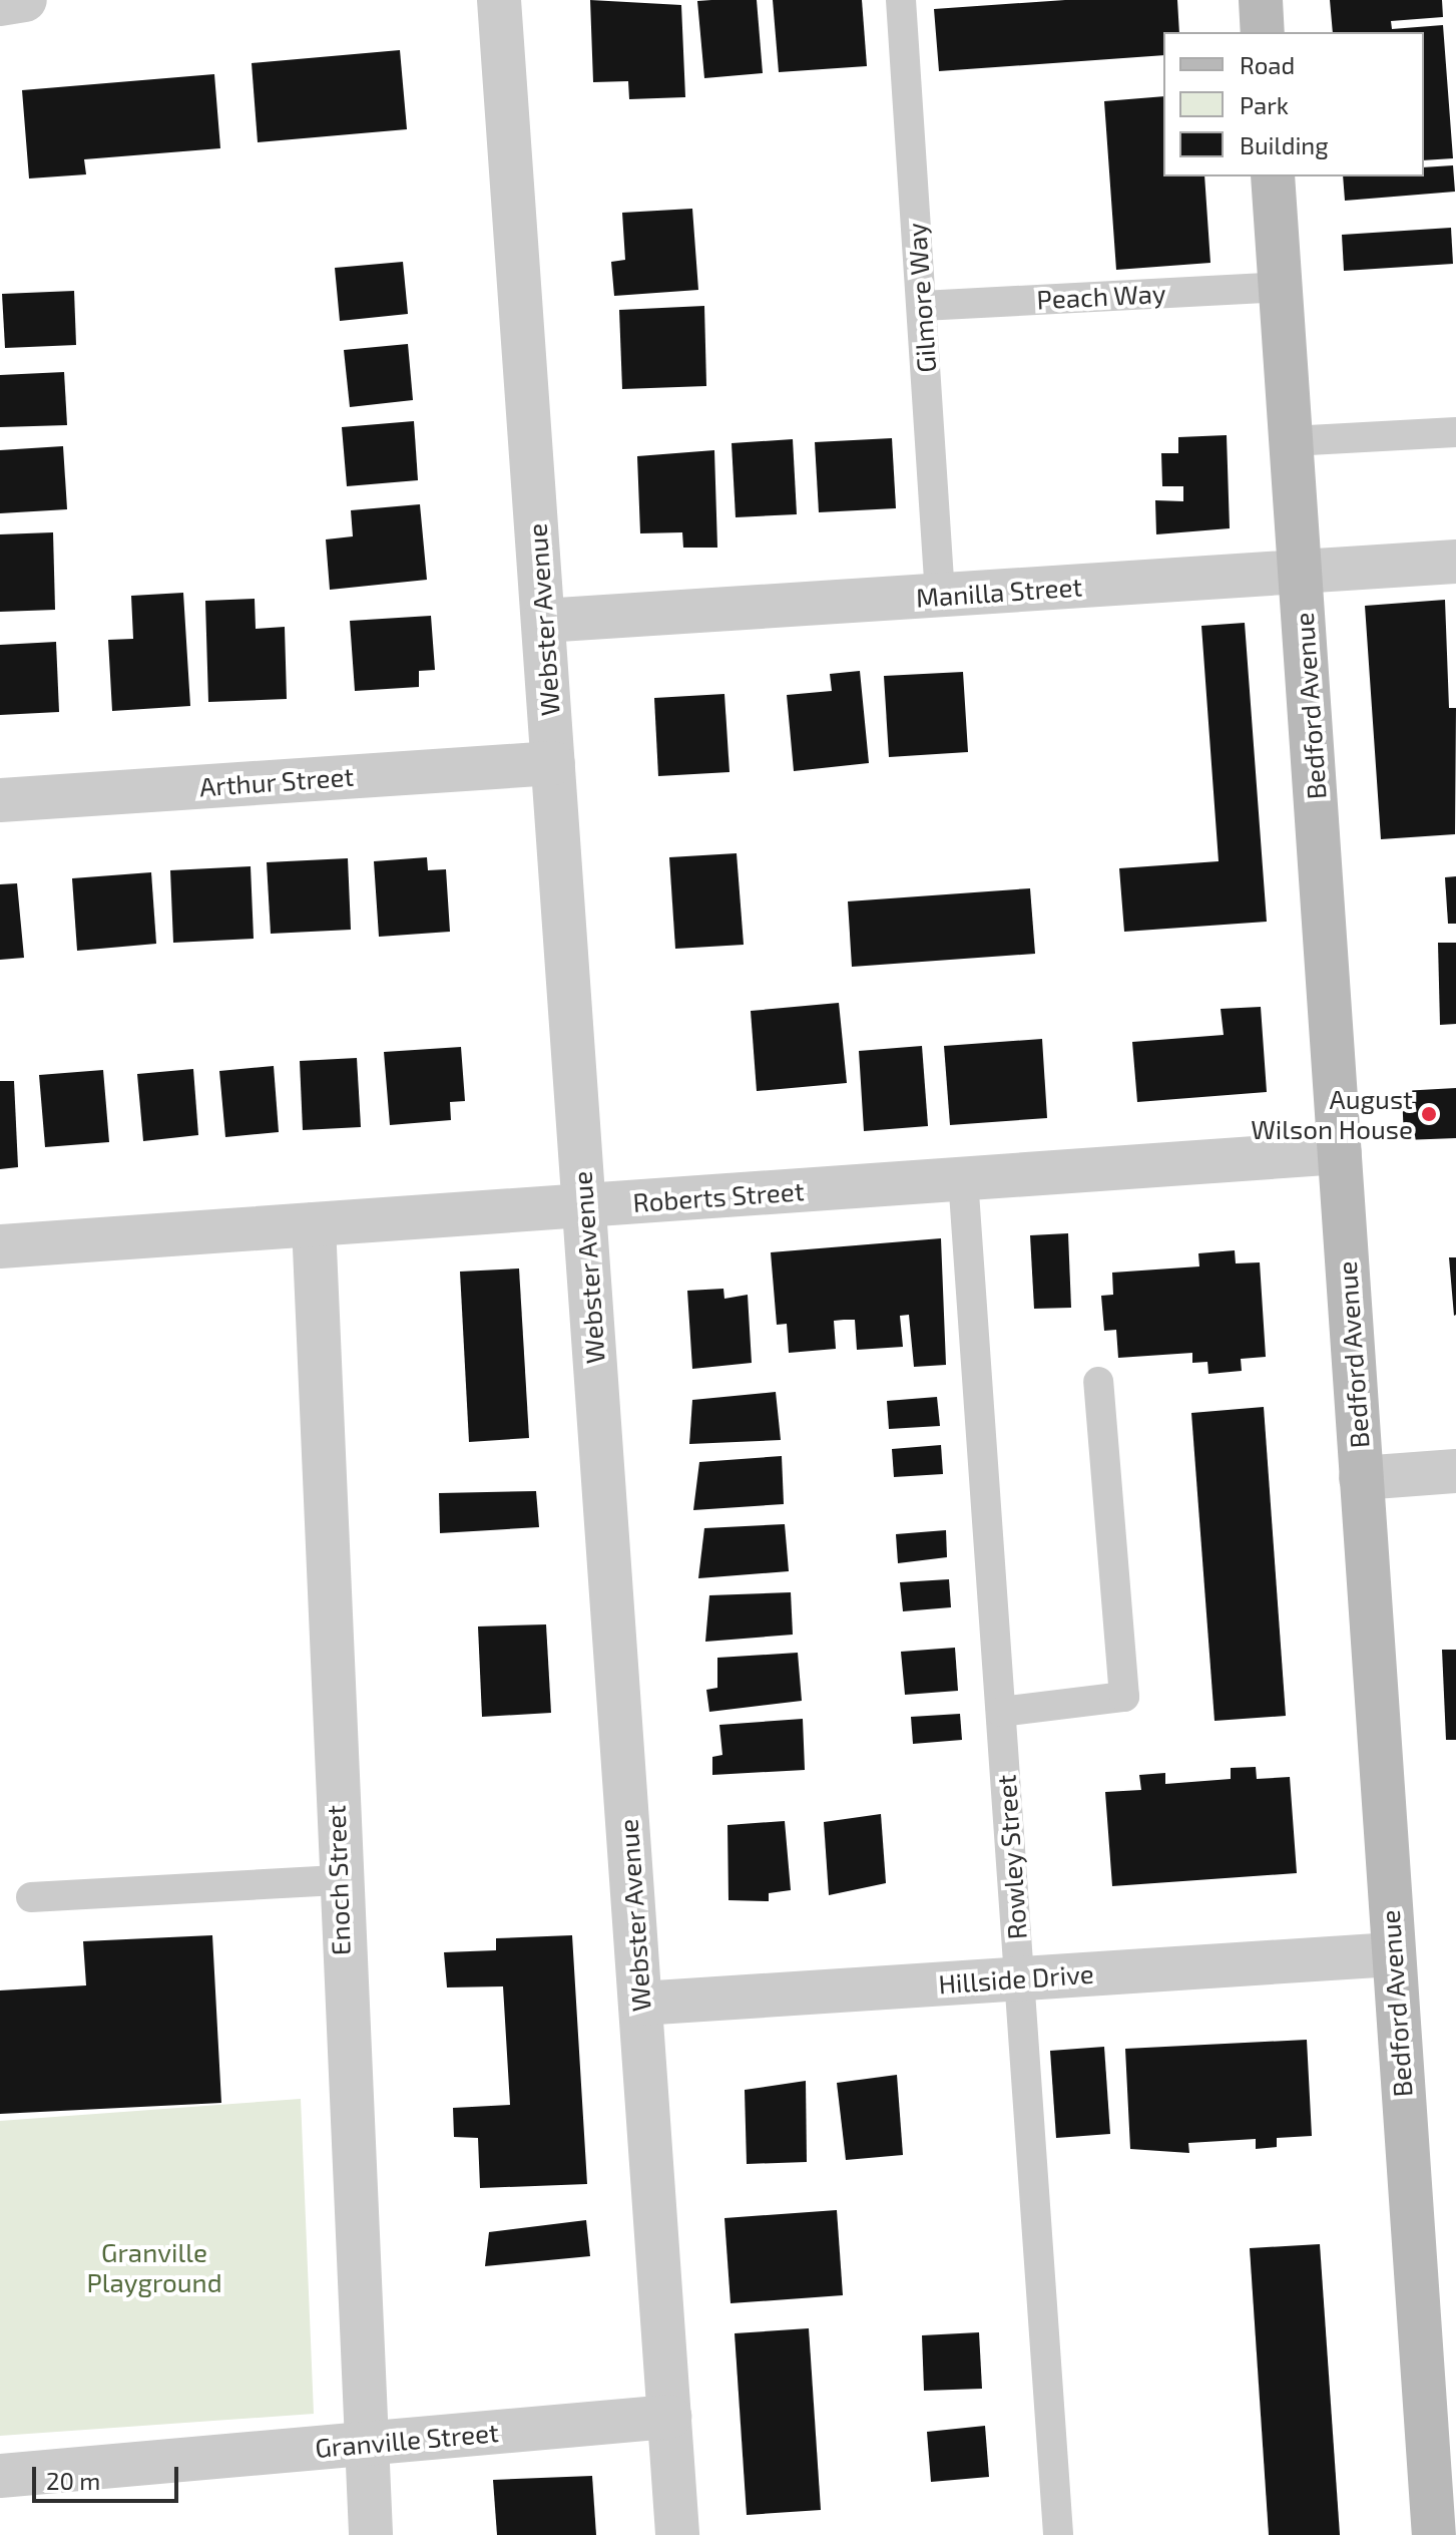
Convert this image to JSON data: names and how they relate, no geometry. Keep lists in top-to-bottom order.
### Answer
{
  "streets": {
    "street": [
      "Manilla Street",
      "Webster Avenue",
      "Bedford Avenue",
      "Arthur Street",
      "Roberts Street",
      "Enoch Street",
      "Hillside Drive",
      "Granville Street"
    ],
    "lane": ["Peach Way", "Gilmore Way", "Rowley Street"]
  },
  "crossings": [
    ["Peach Way", "Gilmore Way"],
    ["Peach Way", "Bedford Avenue"],
    ["Gilmore Way", "Manilla Street"],
    ["Manilla Street", "Webster Avenue"],
    ["Manilla Street", "Bedford Avenue"],
    ["Webster Avenue", "Arthur Street"],
    ["Webster Avenue", "Roberts Street"],
    ["Webster Avenue", "Hillside Drive"],
    ["Webster Avenue", "Granville Street"],
    ["Bedford Avenue", "Roberts Street"],
    ["Bedford Avenue", "Hillside Drive"],
    ["Roberts Street", "Rowley Street"],
    ["Roberts Street", "Enoch Street"],
    ["Rowley Street", "Hillside Drive"],
    ["Enoch Street", "Granville Street"]
  ],
  "parks": ["Granville Playground"],
  "places": ["August Wilson House"],
  "legend": ["Road", "Park", "Building"],
  "scale_bar": "20 m"
}
